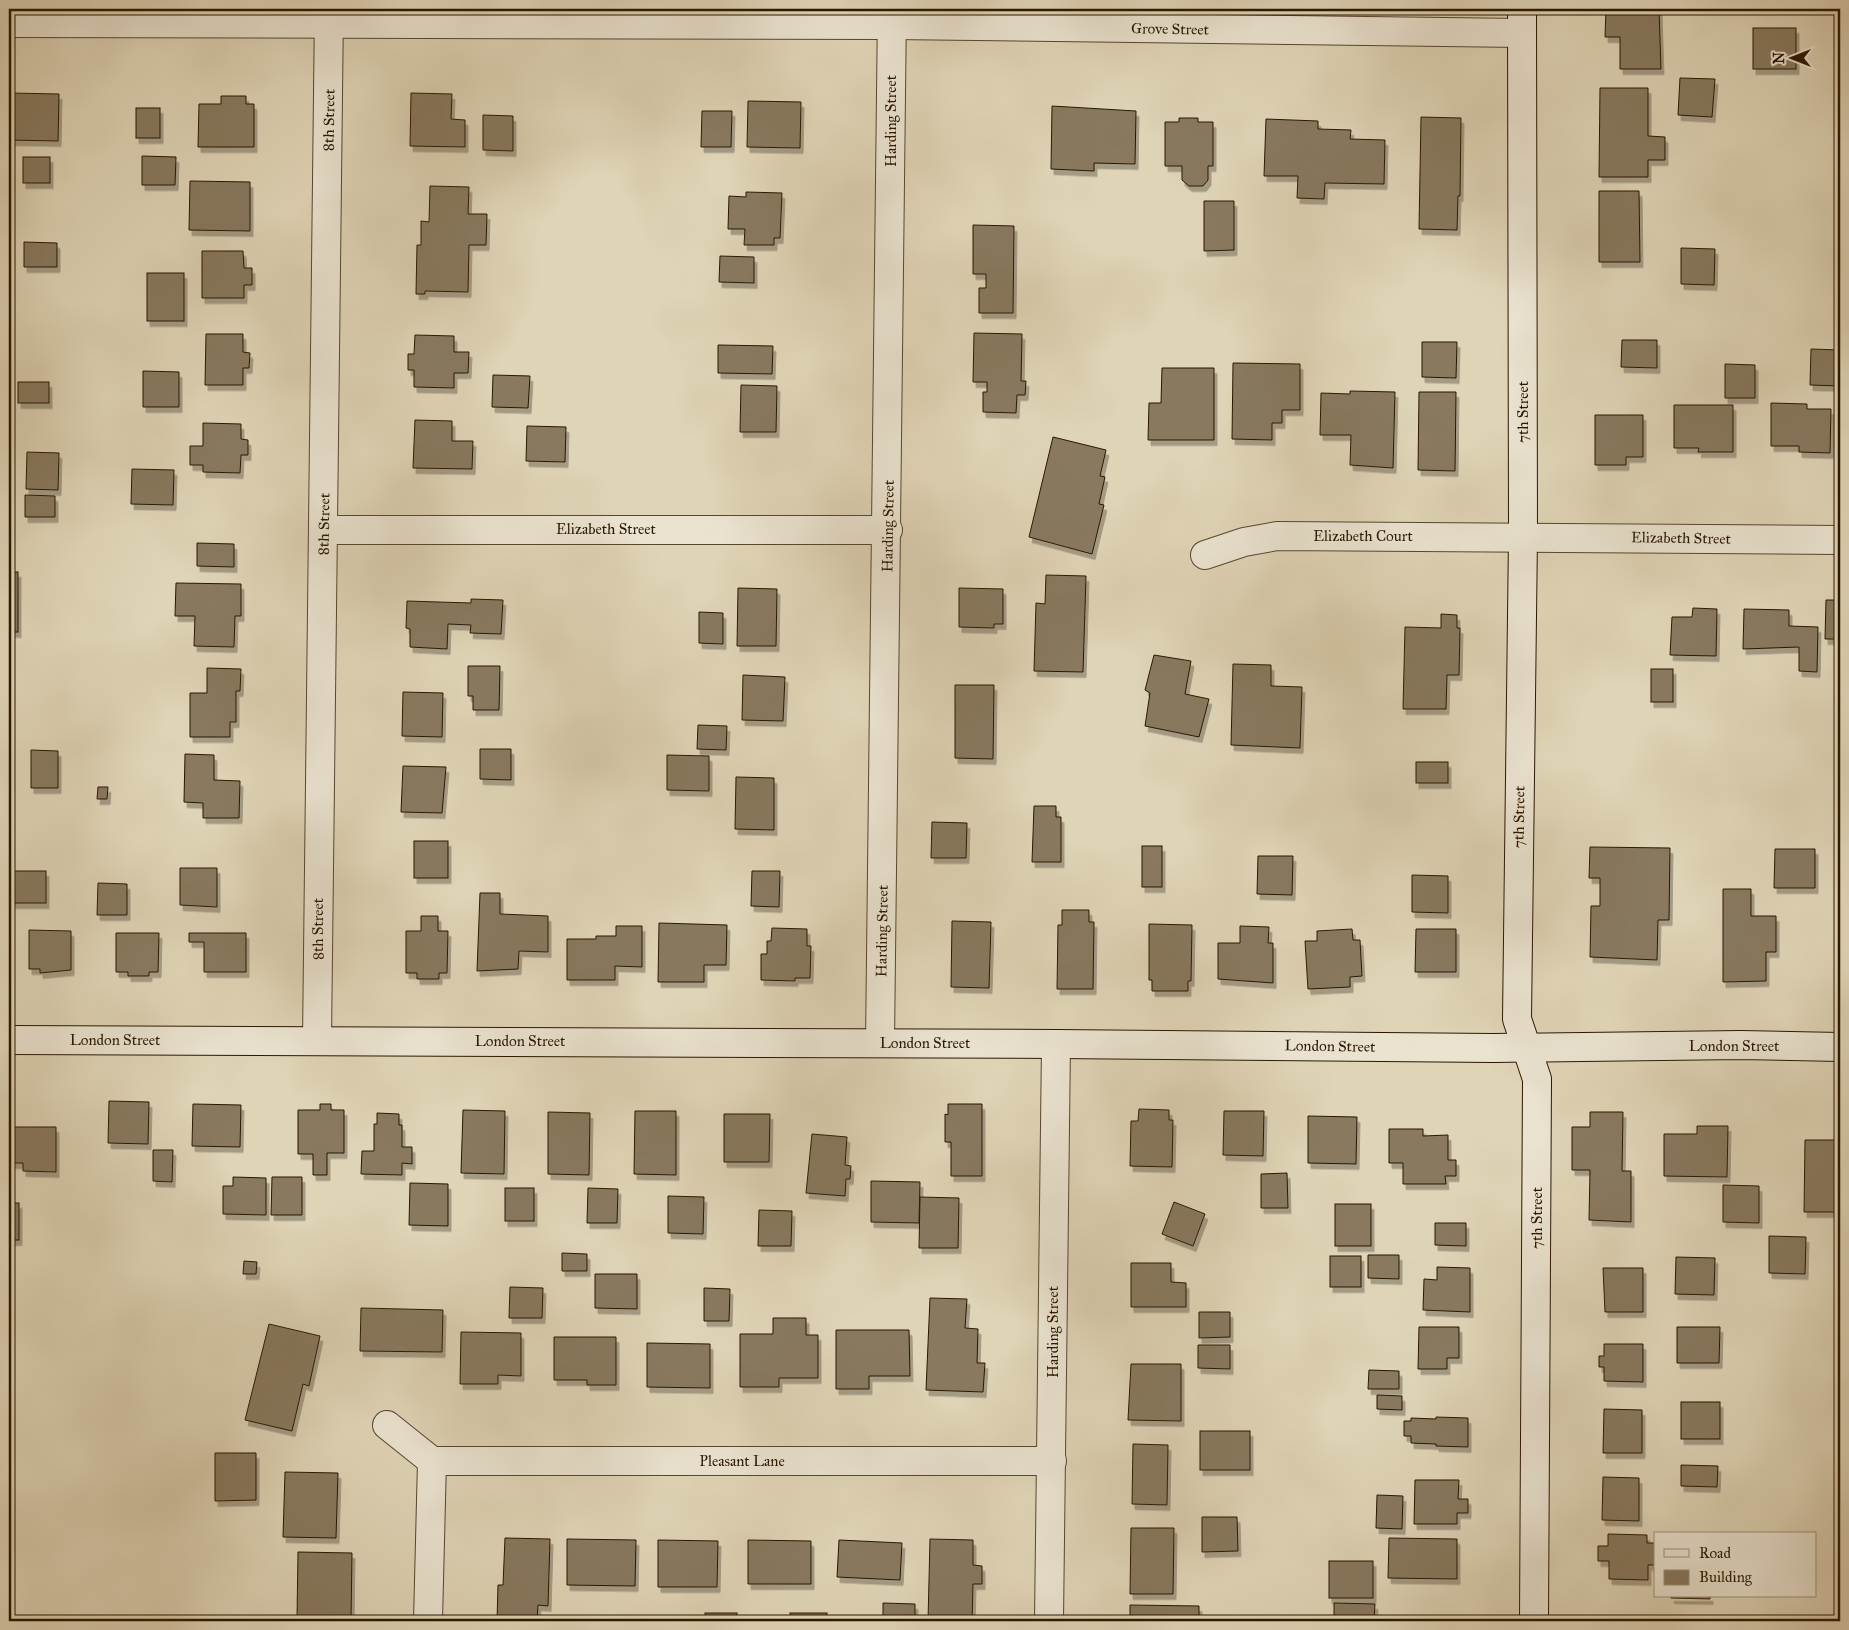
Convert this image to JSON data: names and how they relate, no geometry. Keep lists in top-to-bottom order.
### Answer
{
  "streets": {
    "street": [
      "Grove Street",
      "8th Street",
      "Harding Street",
      "7th Street",
      "Elizabeth Street",
      "Elizabeth Court",
      "London Street",
      "Pleasant Lane"
    ]
  },
  "crossings": [
    ["Grove Street", "8th Street"],
    ["Grove Street", "Harding Street"],
    ["Grove Street", "7th Street"],
    ["8th Street", "Elizabeth Street"],
    ["8th Street", "London Street"],
    ["Harding Street", "Elizabeth Street"],
    ["Harding Street", "London Street"],
    ["Harding Street", "Pleasant Lane"],
    ["7th Street", "Elizabeth Street"],
    ["7th Street", "Elizabeth Court"],
    ["7th Street", "London Street"],
    ["Elizabeth Street", "Elizabeth Court"]
  ],
  "legend": ["Road", "Building"],
  "north": "left"
}
